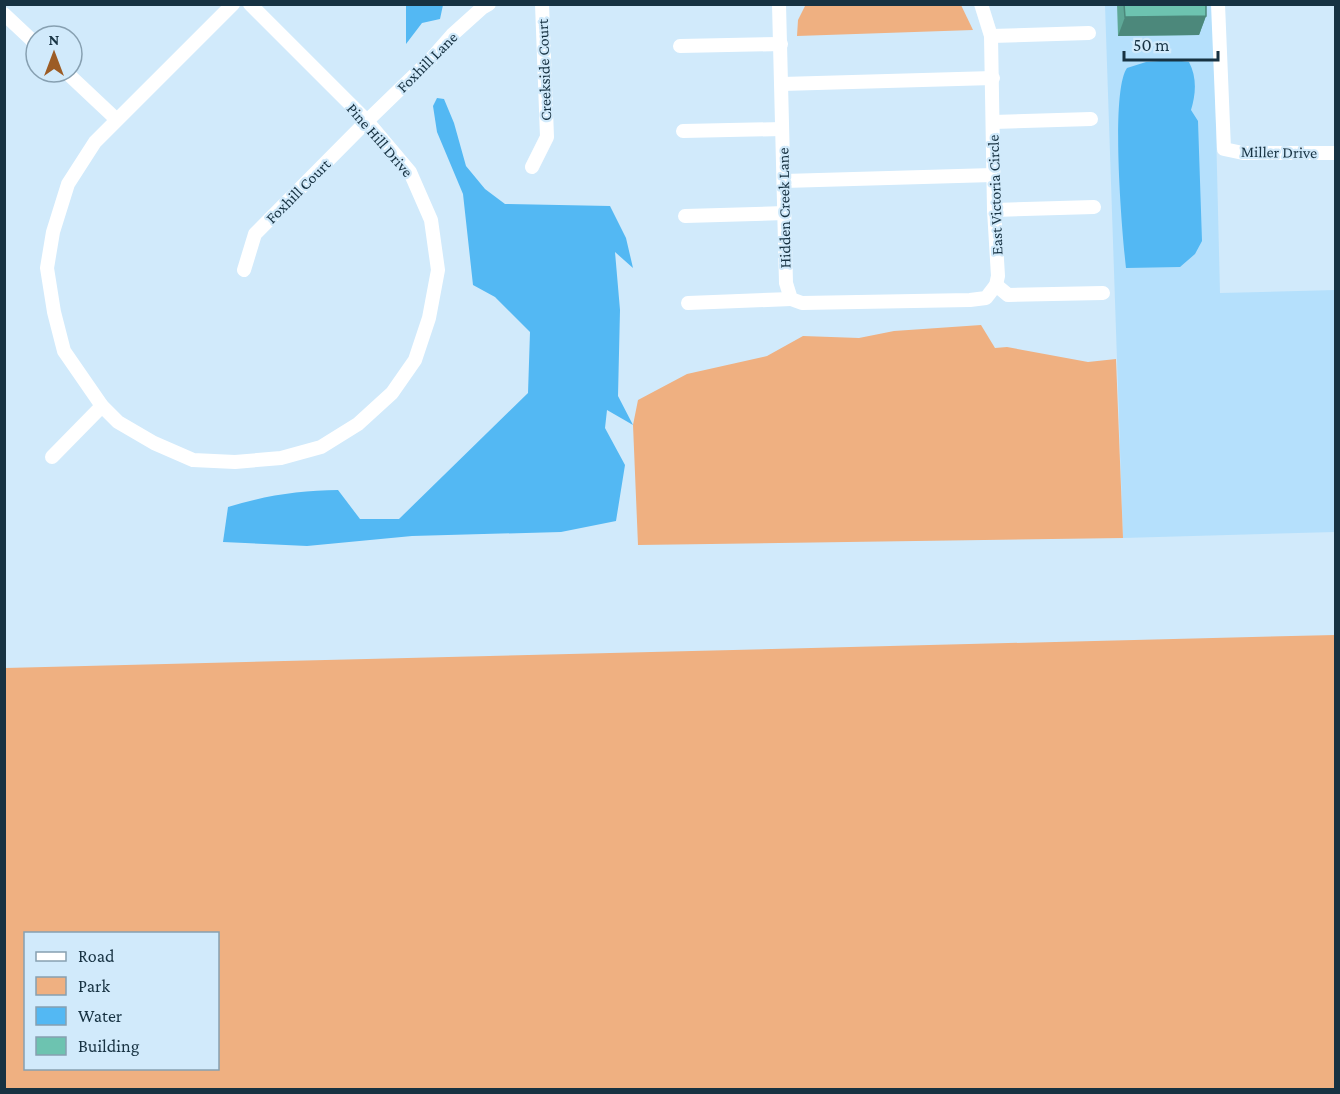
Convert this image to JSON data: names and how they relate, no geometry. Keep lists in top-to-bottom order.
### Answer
{
  "streets": {
    "street": [
      "Foxhill Lane",
      "Creekside Court",
      "Pine Hill Drive",
      "Miller Drive",
      "Foxhill Court",
      "East Victoria Circle",
      "Hidden Creek Lane"
    ]
  },
  "crossings": [
    ["Foxhill Lane", "Pine Hill Drive"],
    ["Foxhill Lane", "Foxhill Court"],
    ["Pine Hill Drive", "Foxhill Court"]
  ],
  "legend": [
    "Road",
    "Park",
    "Water",
    "Building"
  ],
  "scale_bar": "50 m",
  "north": "top"
}
